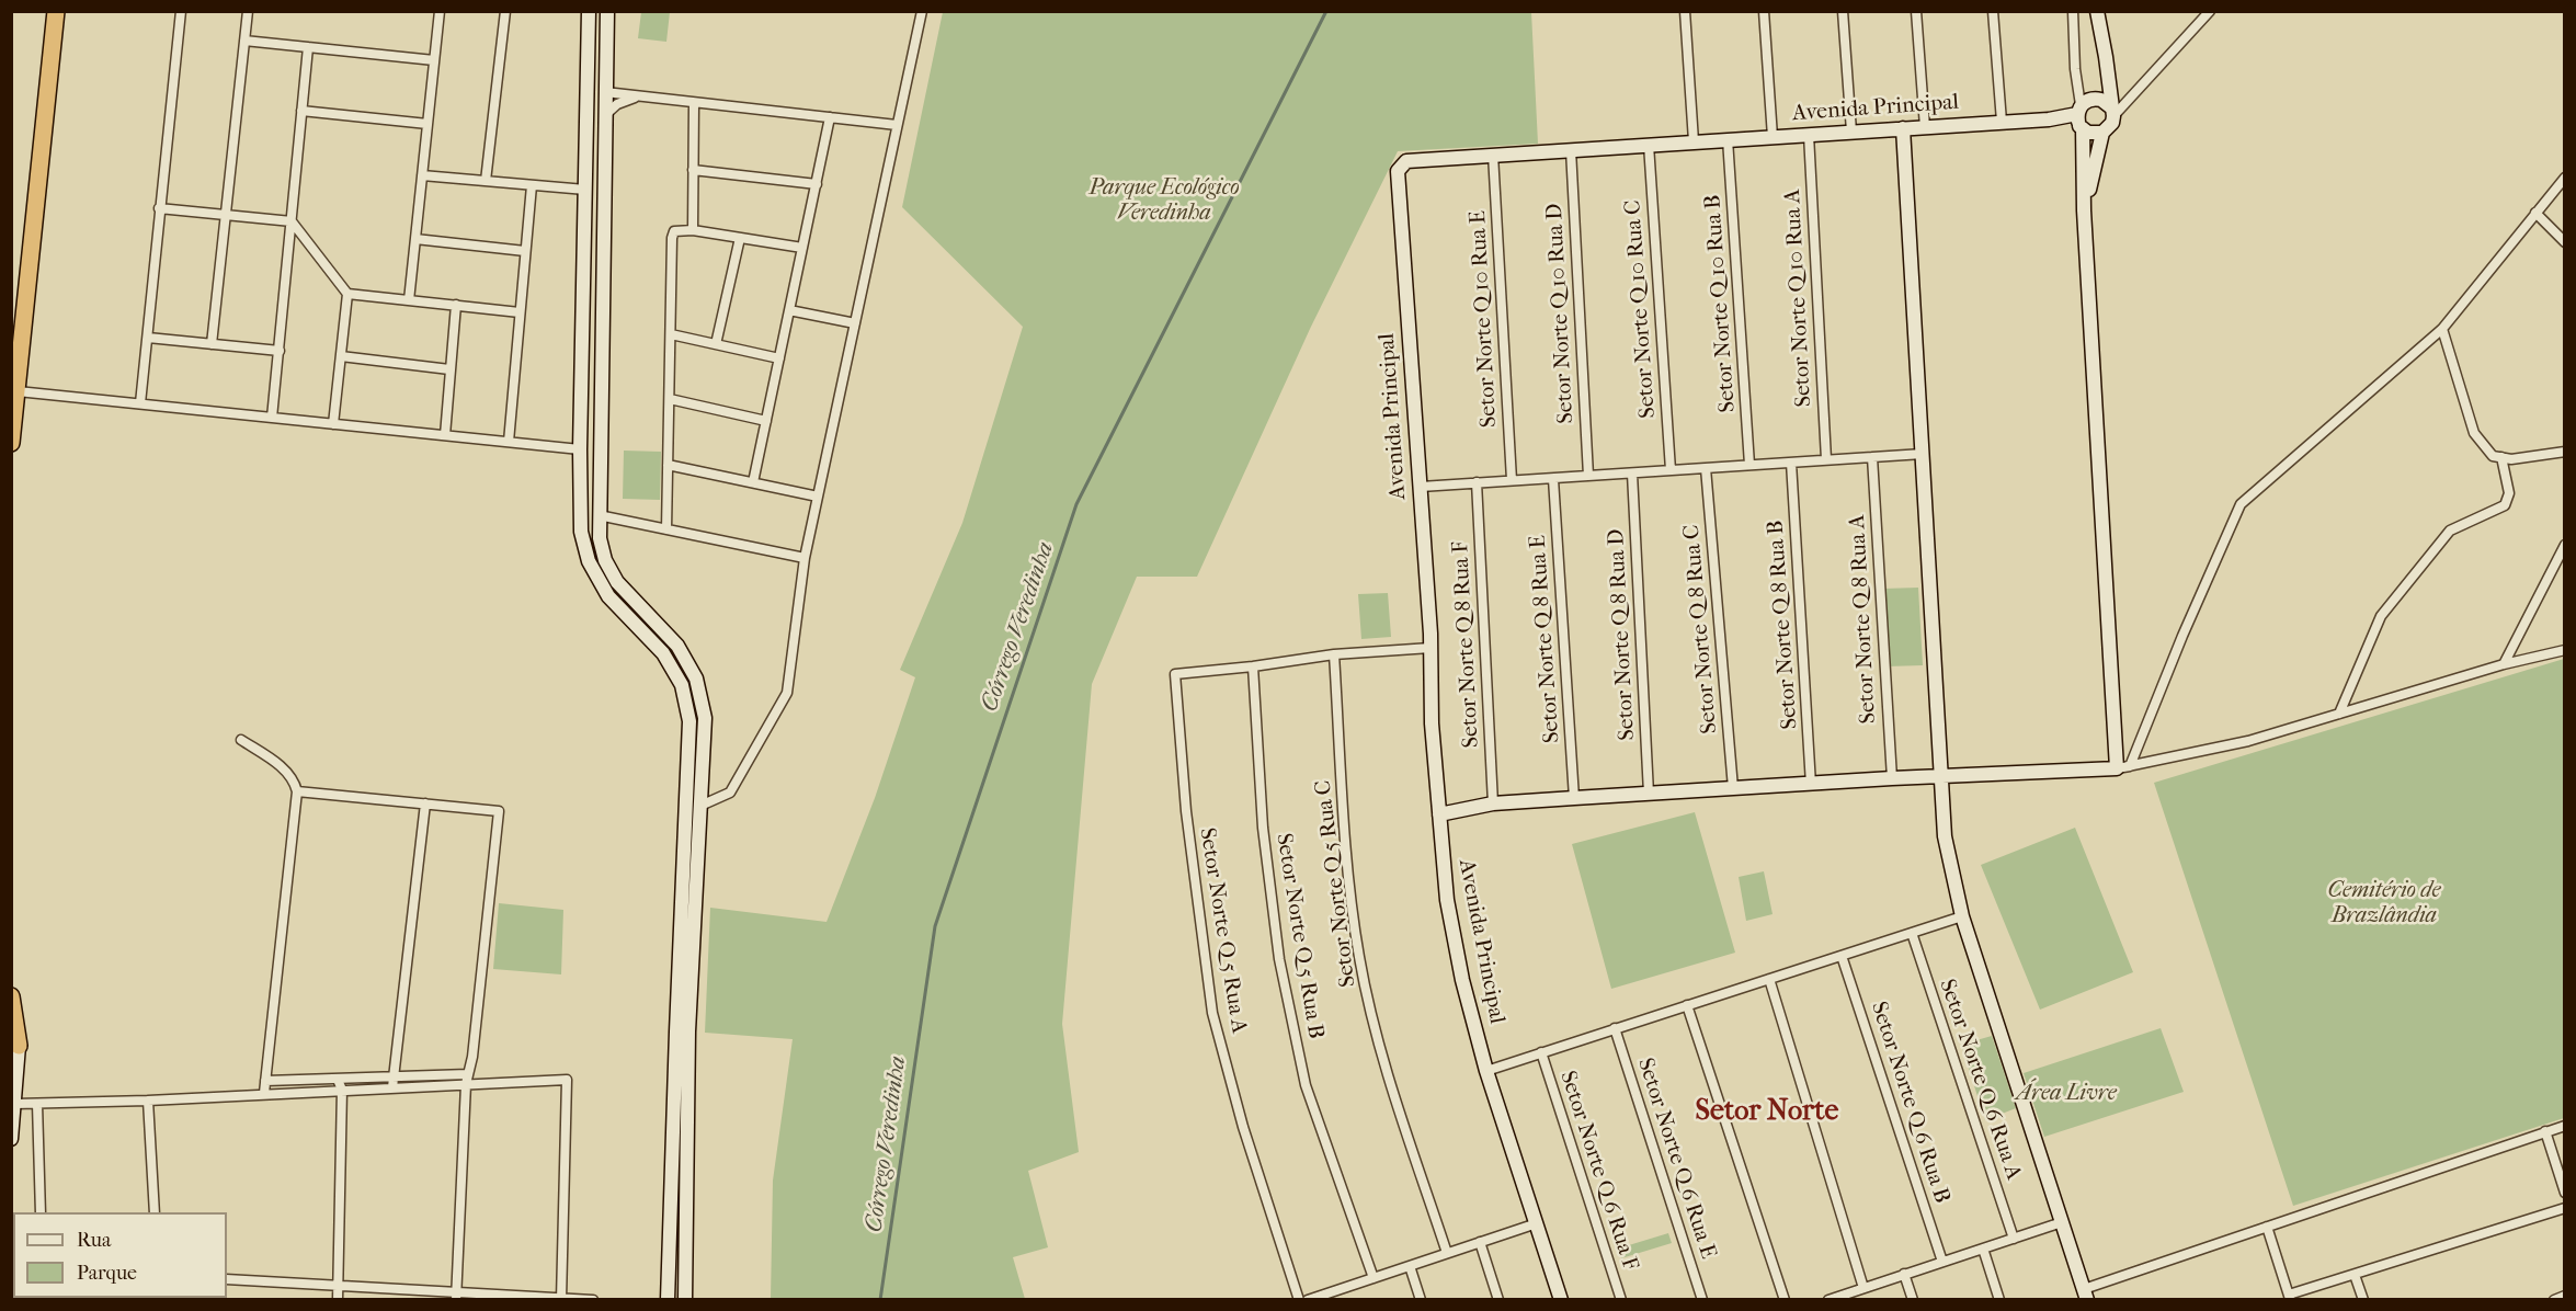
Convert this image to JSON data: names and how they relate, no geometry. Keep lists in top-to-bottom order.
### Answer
{
  "streets": {
    "street": [
      "Avenida Principal",
      "Setor Norte Q 10 Rua A",
      "Setor Norte Q 10 Rua B",
      "Setor Norte Q 10 Rua C",
      "Setor Norte Q 10 Rua D",
      "Setor Norte Q 10 Rua E",
      "Setor Norte Q 8 Rua A",
      "Setor Norte Q 8 Rua B",
      "Setor Norte Q 8 Rua C",
      "Setor Norte Q 8 Rua D",
      "Setor Norte Q 8 Rua E",
      "Setor Norte Q 8 Rua F",
      "Setor Norte Q 5 Rua C",
      "Setor Norte Q 5 Rua A",
      "Setor Norte Q 5 Rua B",
      "Setor Norte Q 6 Rua A",
      "Setor Norte Q 6 Rua B",
      "Setor Norte Q 6 Rua E",
      "Setor Norte Q 6 Rua F"
    ]
  },
  "crossings": [
    ["Avenida Principal", "Setor Norte Q 10 Rua A"],
    ["Avenida Principal", "Setor Norte Q 10 Rua B"],
    ["Avenida Principal", "Setor Norte Q 10 Rua C"],
    ["Avenida Principal", "Setor Norte Q 10 Rua D"],
    ["Avenida Principal", "Setor Norte Q 10 Rua E"],
    ["Setor Norte Q 5 Rua A", "Setor Norte Q 5 Rua B"]
  ],
  "districts": ["Setor Norte"],
  "water": ["Córrego Veredinha"],
  "parks": ["Parque Ecológico Veredinha", "Cemitério de Brazlândia", "Área Livre"],
  "legend": ["Rua", "Parque"]
}
